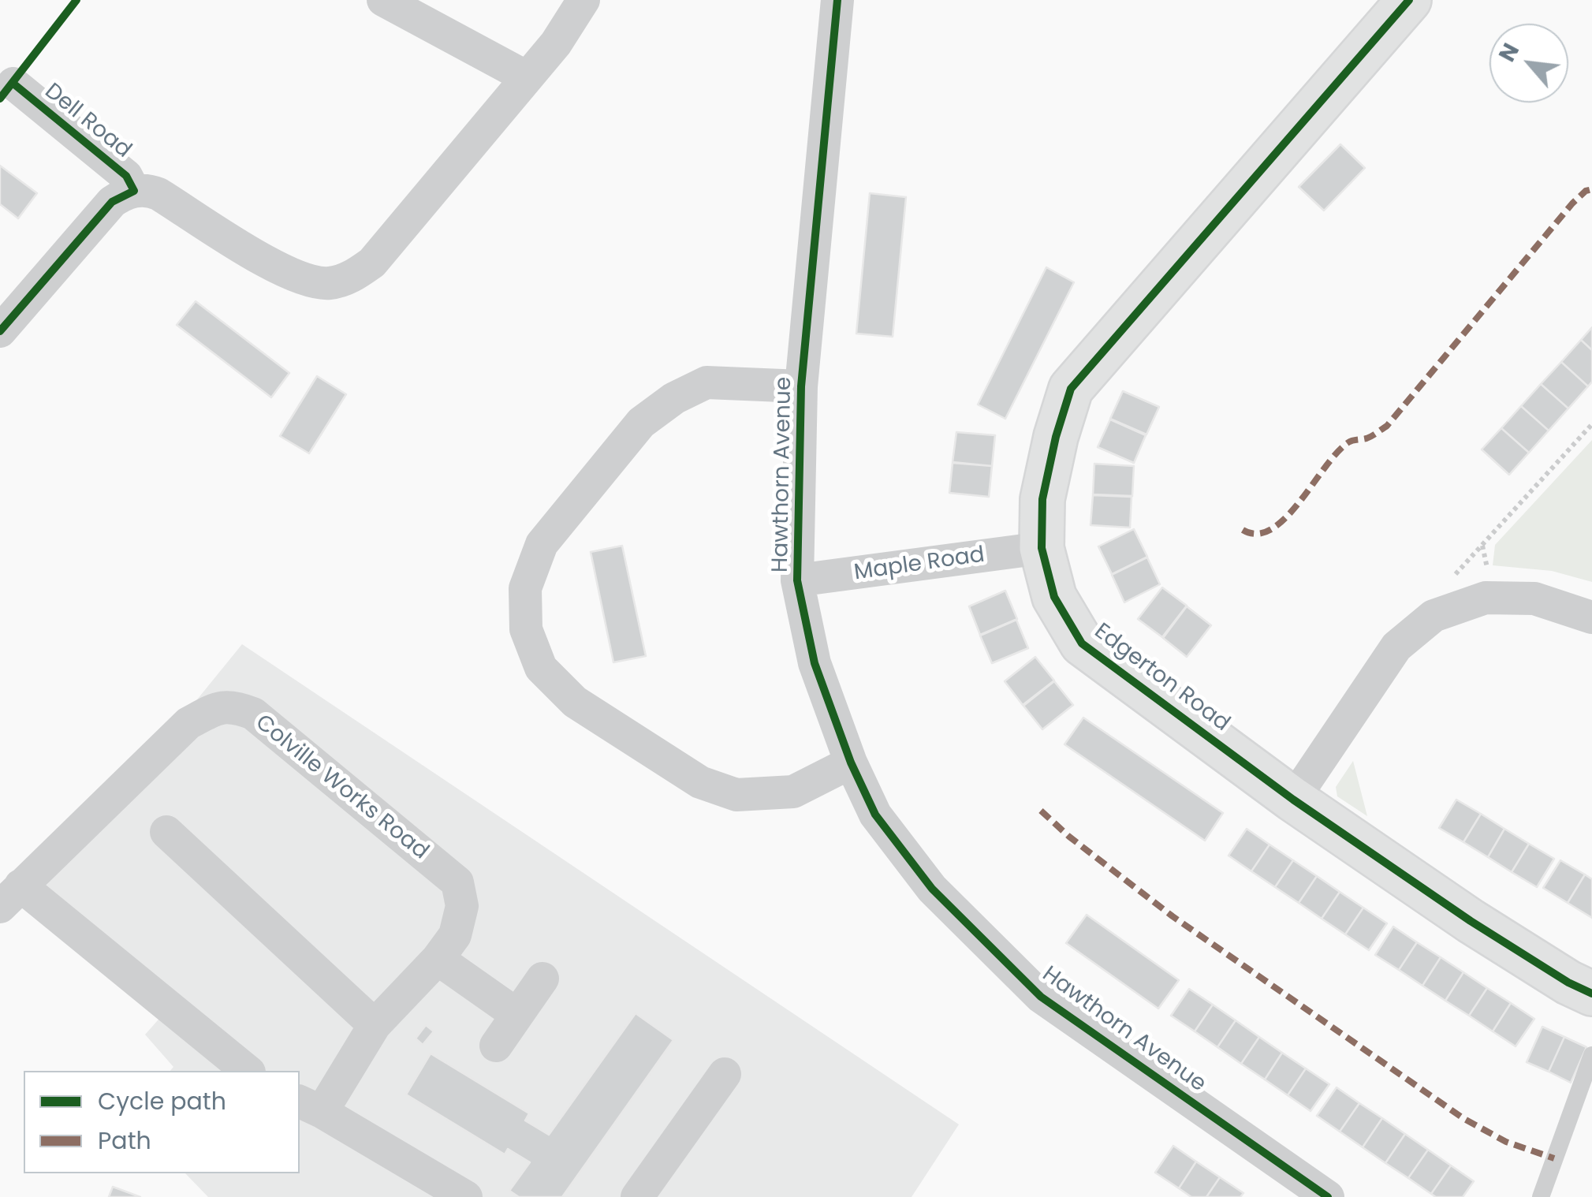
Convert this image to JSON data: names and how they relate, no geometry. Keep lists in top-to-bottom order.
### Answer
{
  "streets": {
    "street": [
      "Dell Road",
      "Hawthorn Avenue",
      "Maple Road",
      "Edgerton Road",
      "Colville Works Road"
    ]
  },
  "crossings": [
    ["Hawthorn Avenue", "Maple Road"],
    ["Maple Road", "Edgerton Road"]
  ],
  "legend": ["Cycle path", "Path"],
  "north": "top left"
}
